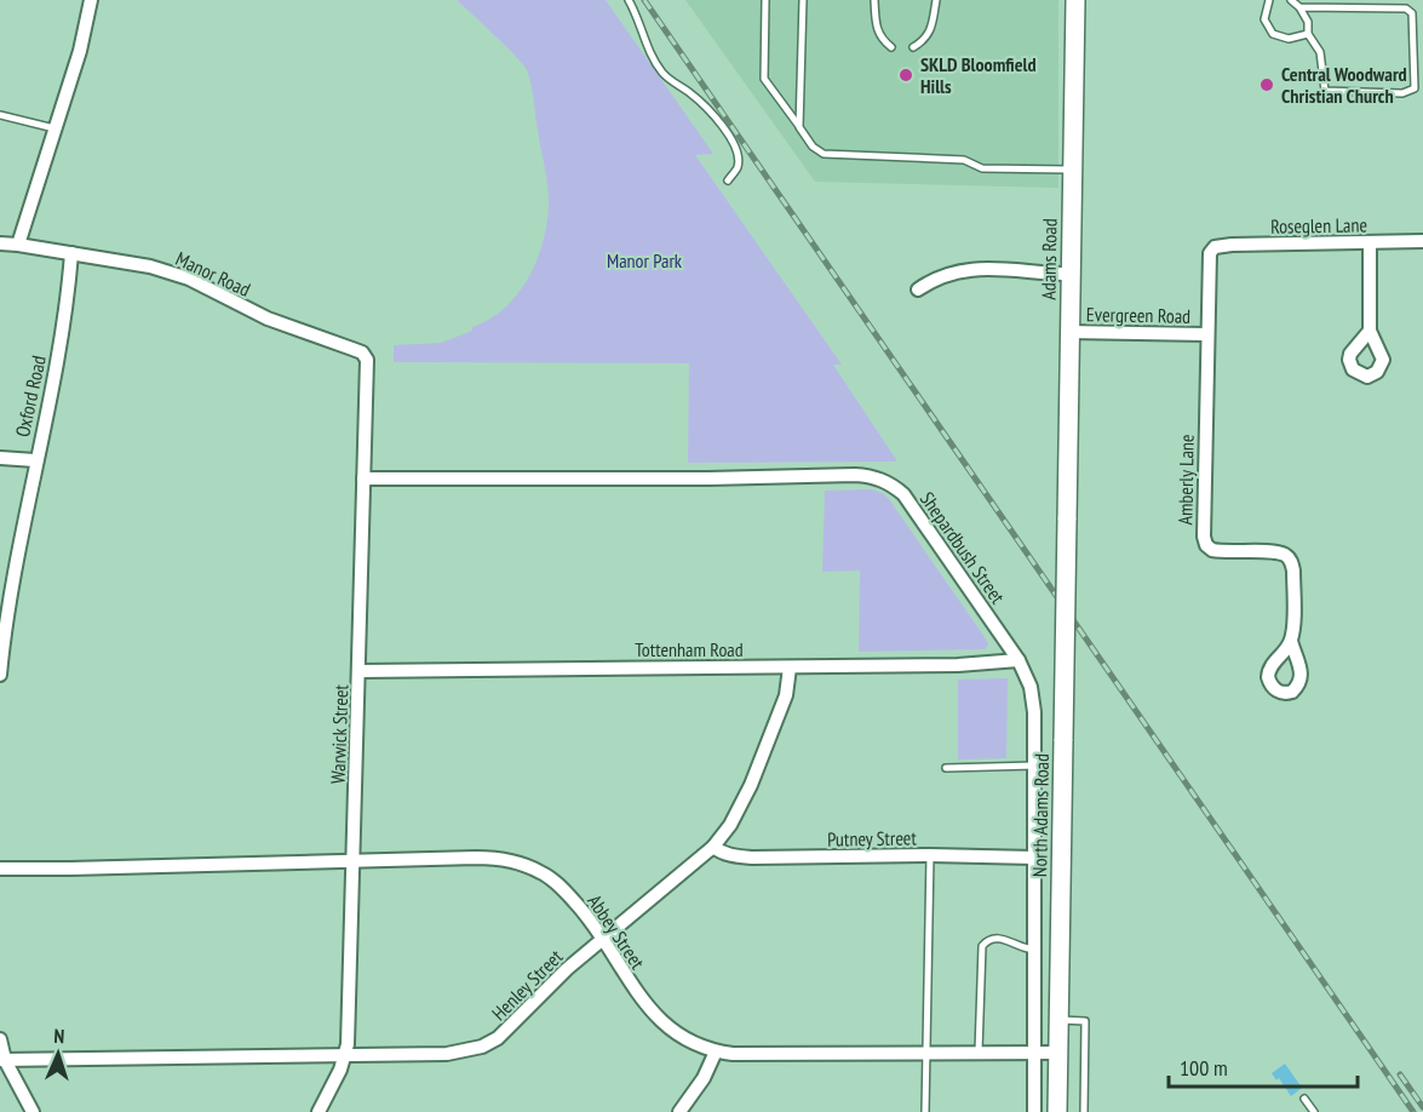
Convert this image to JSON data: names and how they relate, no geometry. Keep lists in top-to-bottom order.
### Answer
{
  "streets": {
    "main road": ["Adams Road", "North Adams Road"],
    "street": [
      "Roseglen Lane",
      "Manor Road",
      "Evergreen Road",
      "Oxford Road",
      "Amberly Lane",
      "Shepardbush Street",
      "Tottenham Road",
      "Warwick Street",
      "Putney Street",
      "Abbey Street",
      "Henley Street"
    ]
  },
  "crossings": [
    ["Roseglen Lane", "Amberly Lane"],
    ["Adams Road", "Evergreen Road"],
    ["Adams Road", "North Adams Road"],
    ["Manor Road", "Oxford Road"],
    ["Manor Road", "Warwick Street"],
    ["Evergreen Road", "Amberly Lane"],
    ["Shepardbush Street", "Tottenham Road"],
    ["Shepardbush Street", "Warwick Street"],
    ["Shepardbush Street", "Putney Street"],
    ["Shepardbush Street", "Abbey Street"],
    ["Tottenham Road", "Warwick Street"],
    ["Tottenham Road", "Henley Street"],
    ["Warwick Street", "Abbey Street"],
    ["Warwick Street", "Henley Street"],
    ["North Adams Road", "Abbey Street"],
    ["Putney Street", "Henley Street"],
    ["Abbey Street", "Henley Street"]
  ],
  "parks": ["Manor Park"],
  "places": ["SKLD Bloomfield Hills", "Central Woodward Christian Church"],
  "scale_bar": "100 m",
  "north": "top"
}
